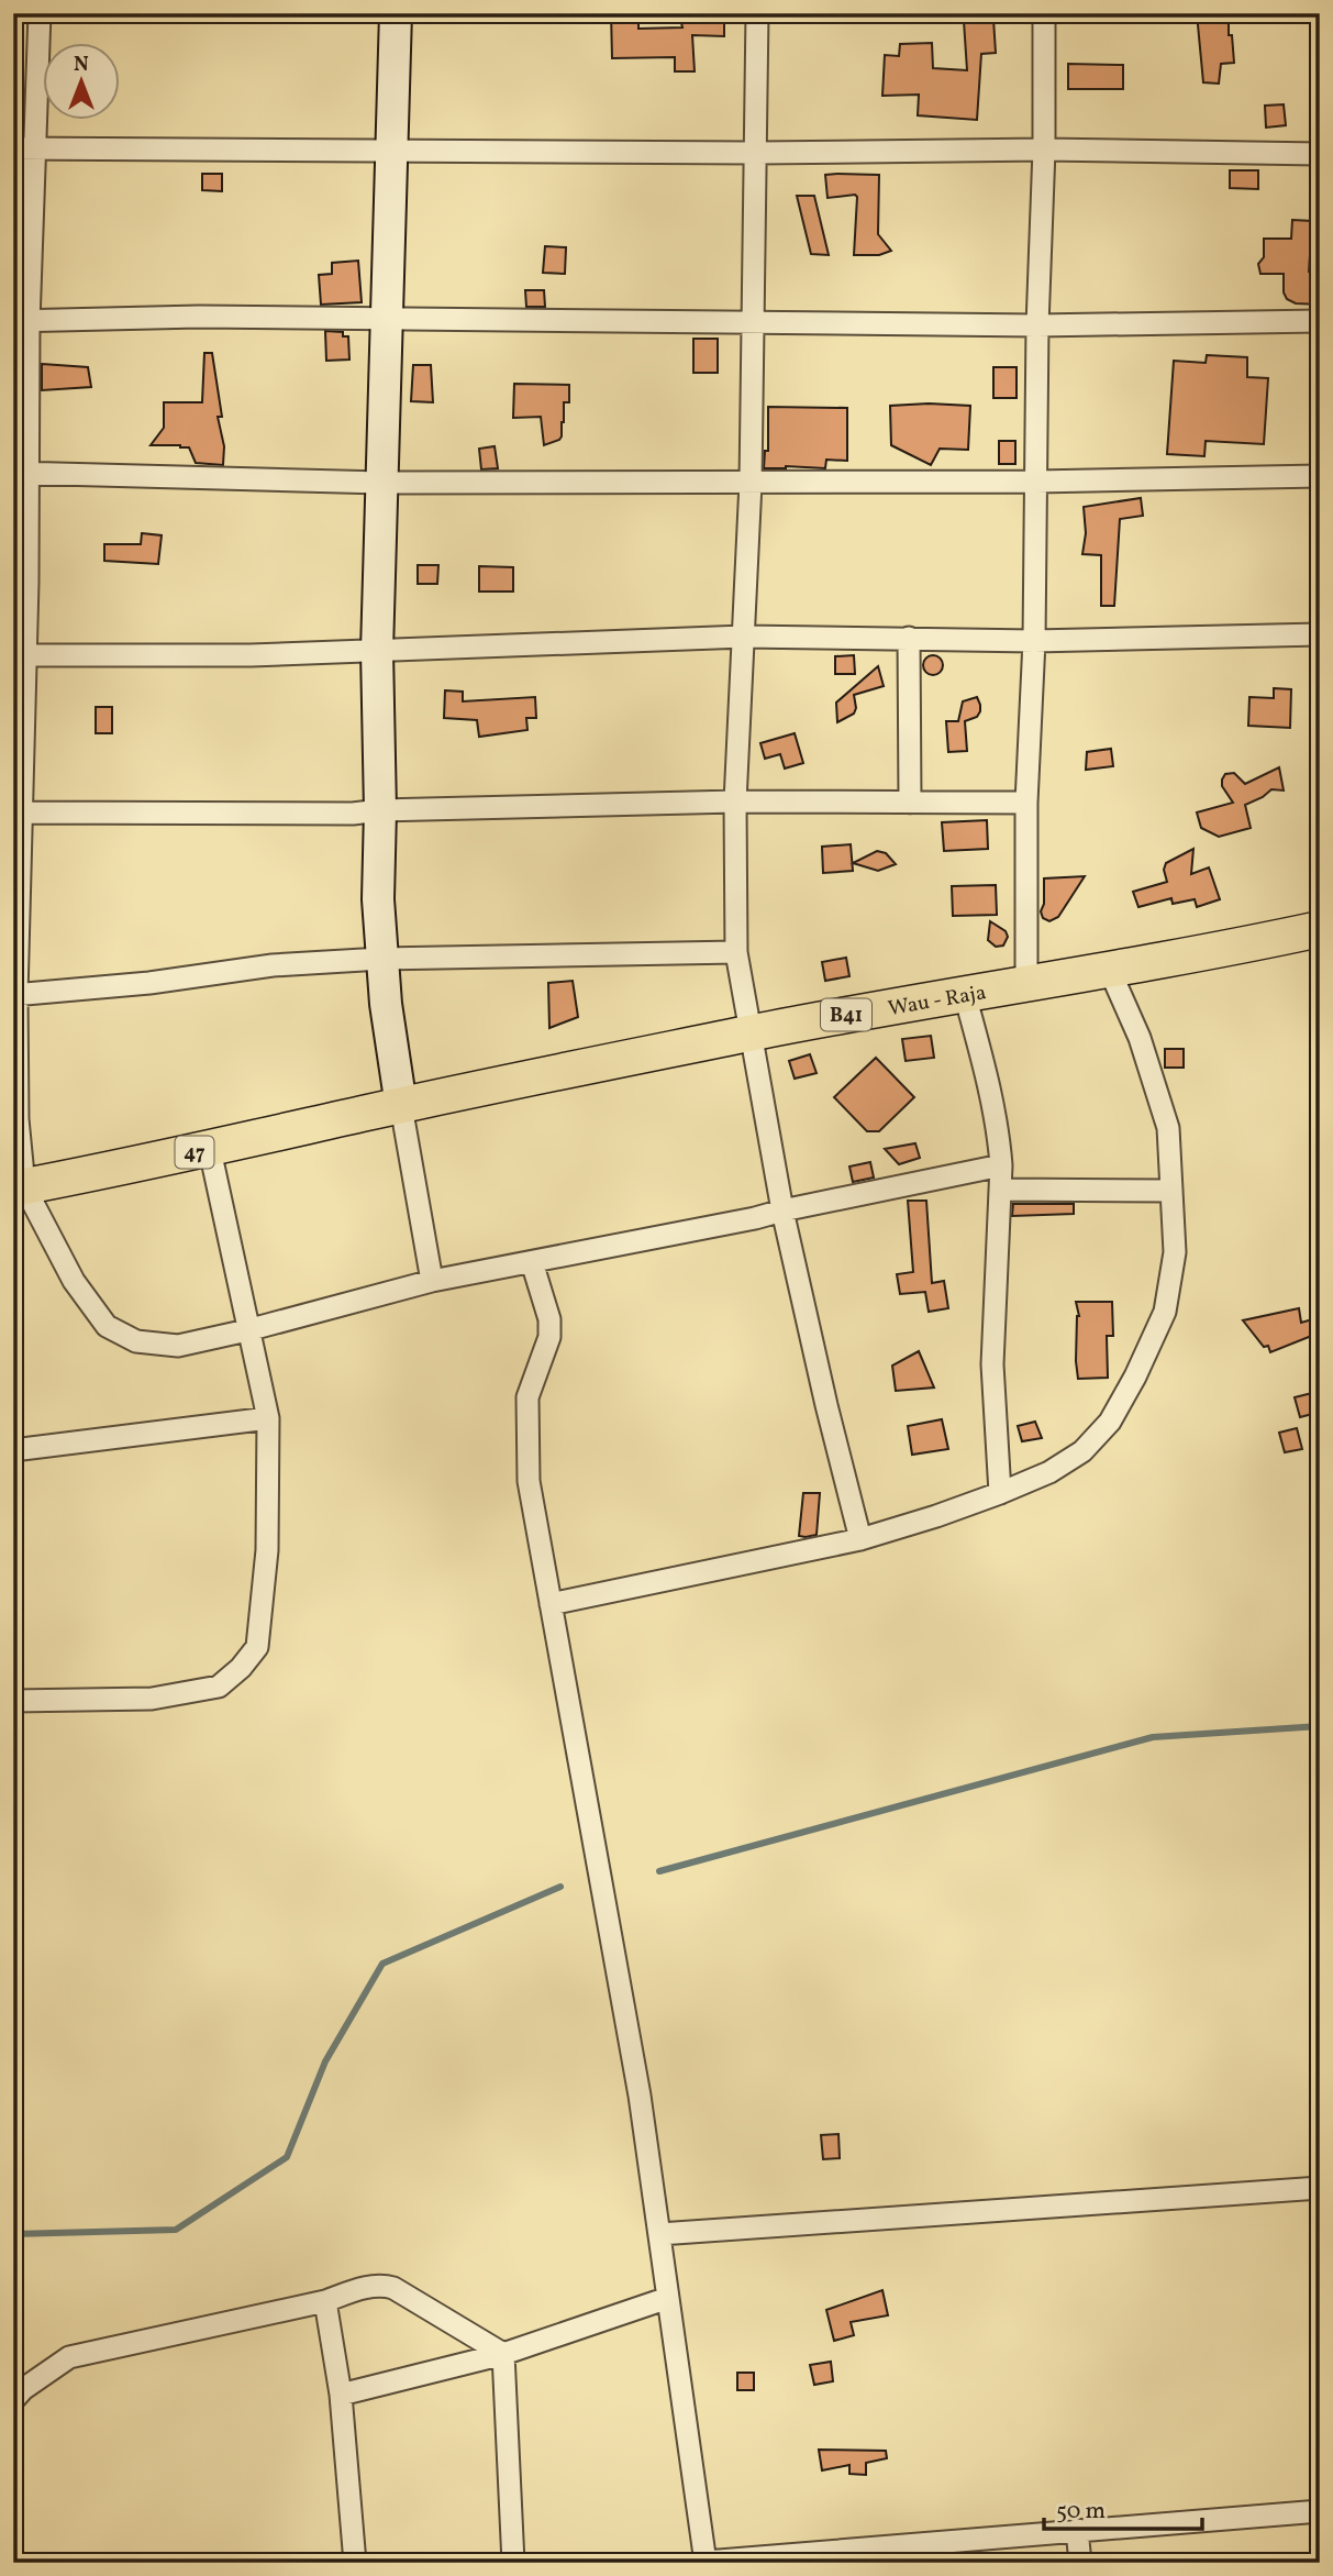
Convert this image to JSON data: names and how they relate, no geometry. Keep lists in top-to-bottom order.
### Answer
{
  "streets": {
    "main road": ["Wau - Raja", "B41", "47"]
  },
  "crossings": [
    ["Wau - Raja", "47"]
  ],
  "scale_bar": "50 m",
  "north": "top"
}
